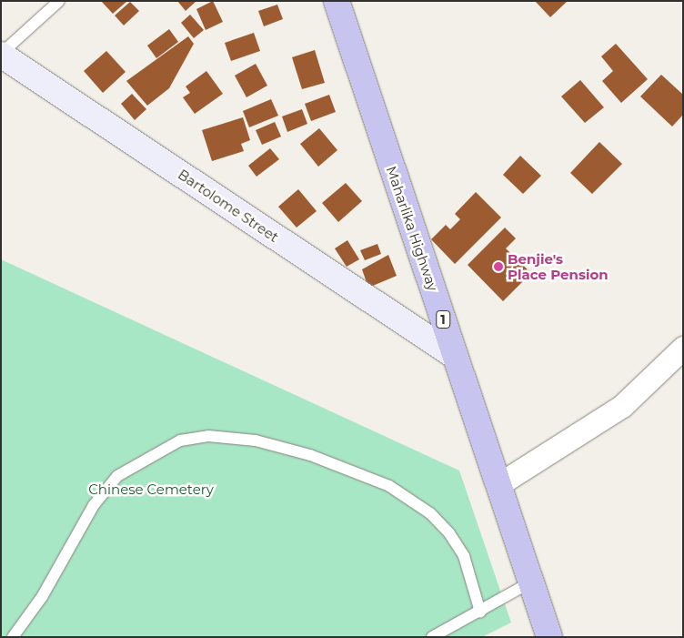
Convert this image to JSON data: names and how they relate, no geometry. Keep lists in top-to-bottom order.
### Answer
{
  "streets": {
    "highway": ["Maharlika Highway", "1"],
    "street": ["Bartolome Street"]
  },
  "crossings": [
    ["Bartolome Street", "Maharlika Highway"]
  ],
  "parks": ["Chinese Cemetery"],
  "places": ["Benjie's Place Pension"]
}
